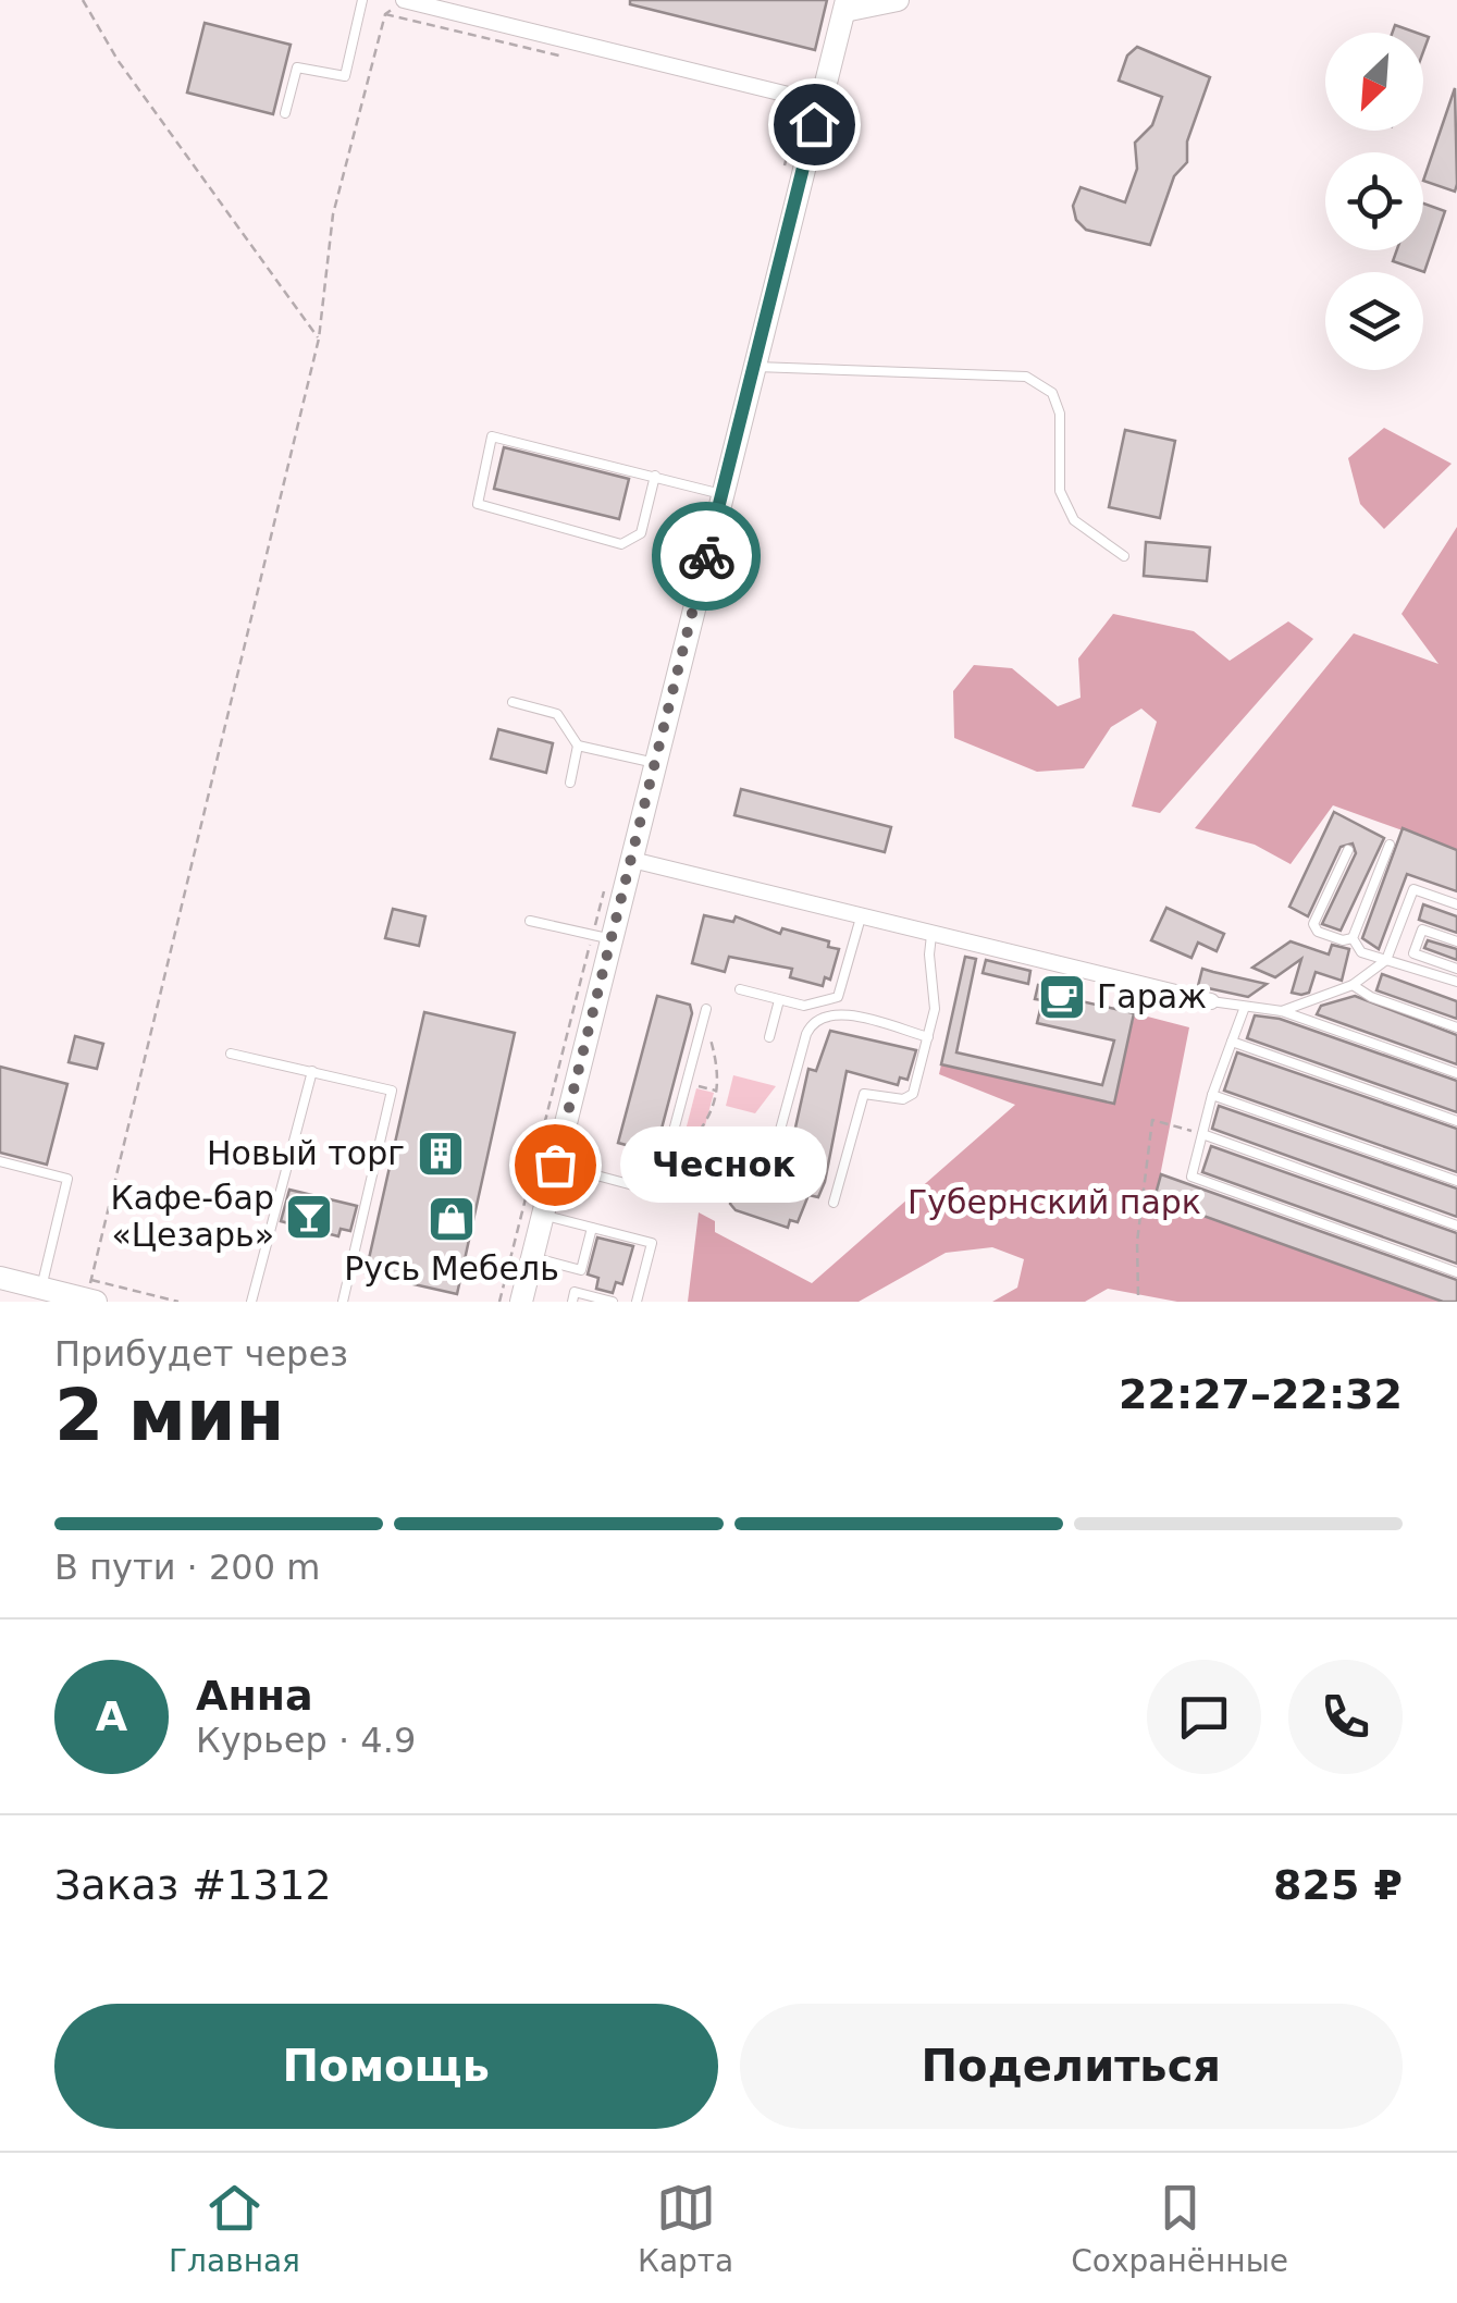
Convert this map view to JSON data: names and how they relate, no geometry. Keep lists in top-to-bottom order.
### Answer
{
  "parks": ["Губернский парк"],
  "places": {
    "cafe": ["Гараж"],
    "building": ["Новый торг"],
    "other": ["Чеснок"],
    "bar": ["Кафе-бар «Цезарь»"],
    "shop": ["Русь Мебель"]
  },
  "north": "bottom left",
  "page": {
    "bubble": "Чеснок",
    "heading": ["2 мин", "Прибудет через", "22:27–22:32"],
    "panel": [
      "Анна",
      "Курьер · 4.9",
      "Заказ #1312",
      "825 ₽"
    ],
    "bar": "В пути · 200 m",
    "round": "А",
    "buttons": ["Помощь", "Поделиться"],
    "tabs": ["Главная", "Карта", "Сохранённые"]
  }
}
